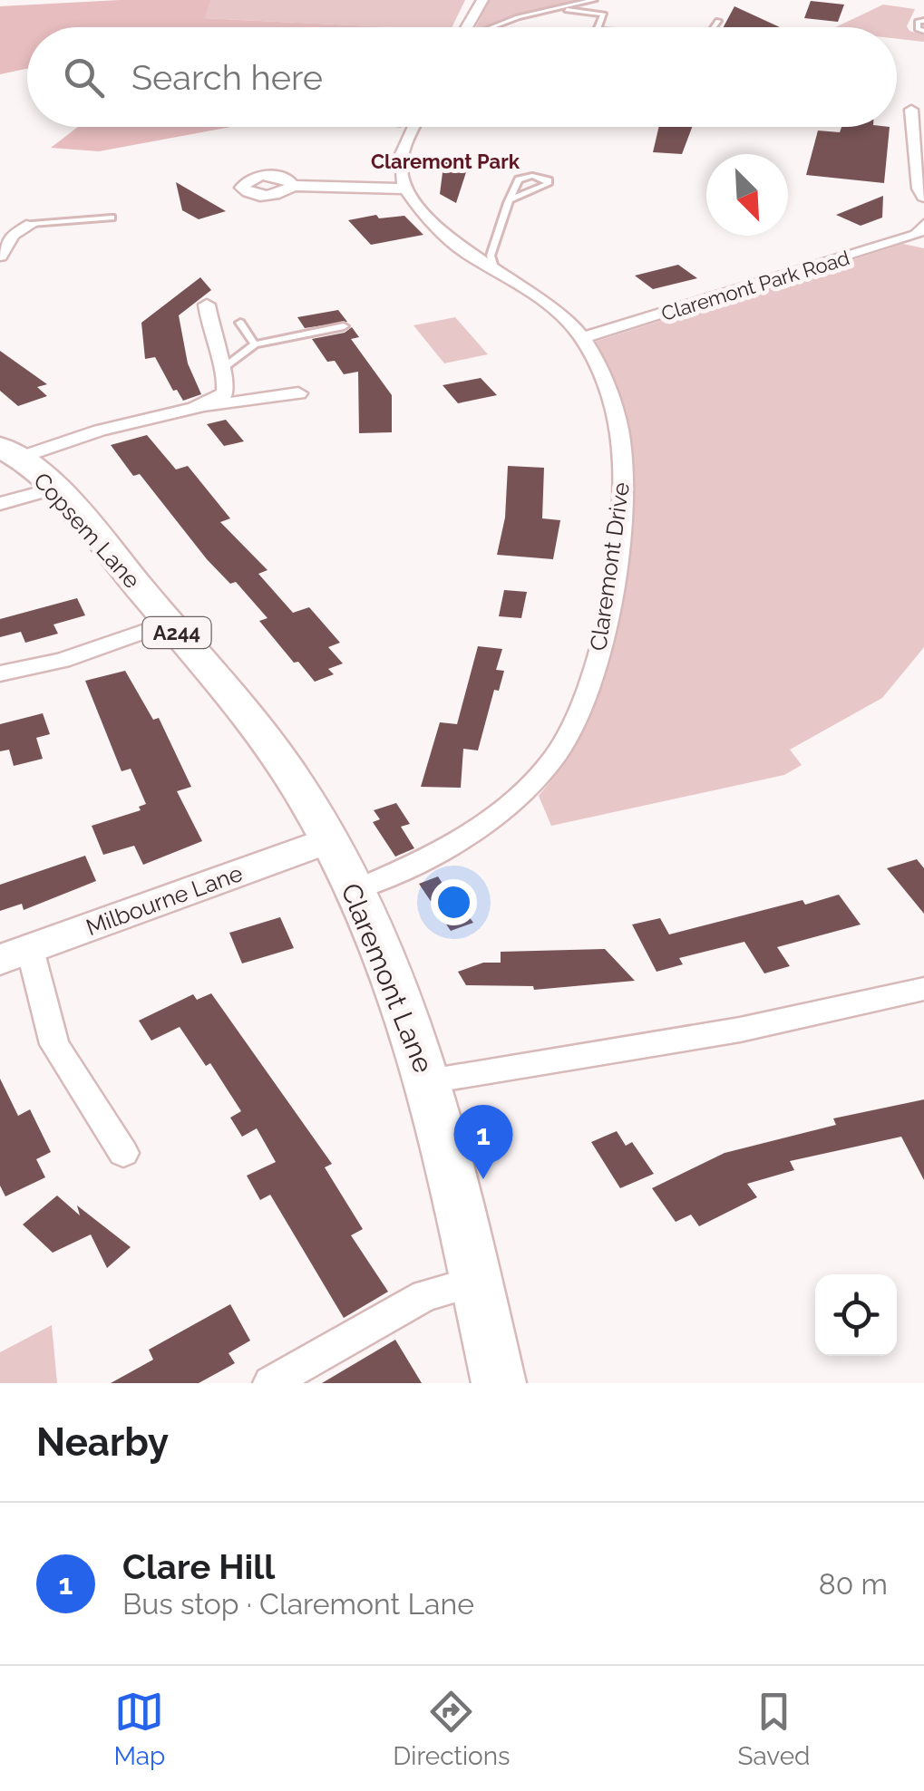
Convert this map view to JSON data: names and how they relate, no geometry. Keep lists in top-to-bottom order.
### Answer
{
  "streets": {
    "main road": ["Copsem Lane", "A244", "Claremont Lane"],
    "street": ["Claremont Park Road", "Claremont Drive", "Milbourne Lane"]
  },
  "crossings": [
    ["Claremont Park Road", "Claremont Drive"],
    ["Copsem Lane", "Milbourne Lane"],
    ["Copsem Lane", "Claremont Lane"],
    ["Claremont Drive", "Claremont Lane"],
    ["Milbourne Lane", "Claremont Lane"]
  ],
  "districts": ["Claremont Park"],
  "north": "bottom right",
  "page": {
    "search": "Search here",
    "pins": "1",
    "heading": "Nearby",
    "list": [
      {
        "mark": "1",
        "name": "Clare Hill",
        "note": "Bus stop · Claremont Lane",
        "value": "80 m"
      }
    ],
    "nav": ["Map", "Directions", "Saved"]
  }
}
